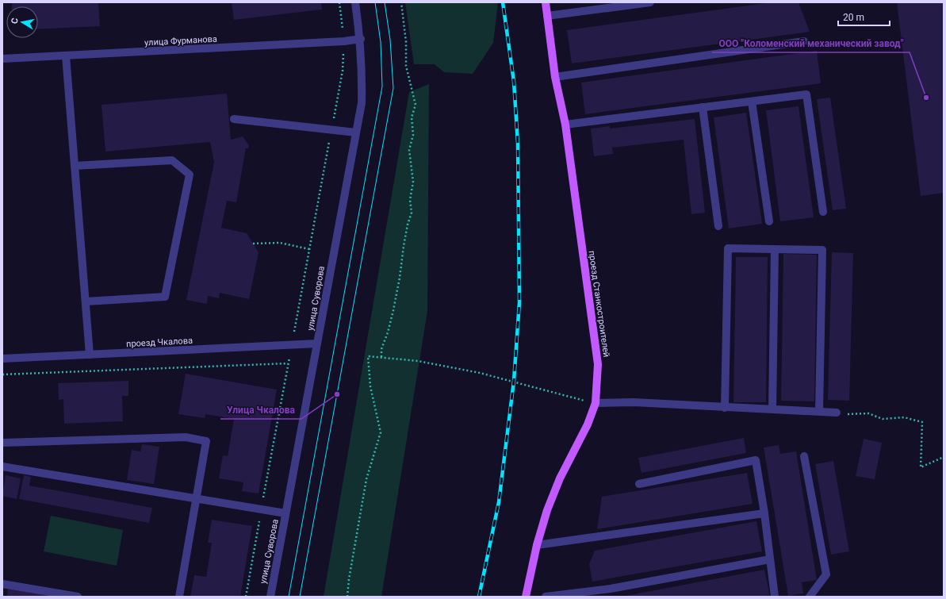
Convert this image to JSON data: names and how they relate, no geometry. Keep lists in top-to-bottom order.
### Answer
{
  "streets": {
    "main road": ["проезд Станкостроителей"],
    "street": ["улица Фурманова", "улица Суворова", "проезд Чкалова"]
  },
  "crossings": [
    ["улица Фурманова", "улица Суворова"],
    ["улица Суворова", "проезд Чкалова"]
  ],
  "places": ["ООО \"Коломенский механический завод\"", "Улица Чкалова"],
  "scale_bar": "20 m",
  "north": "left"
}
